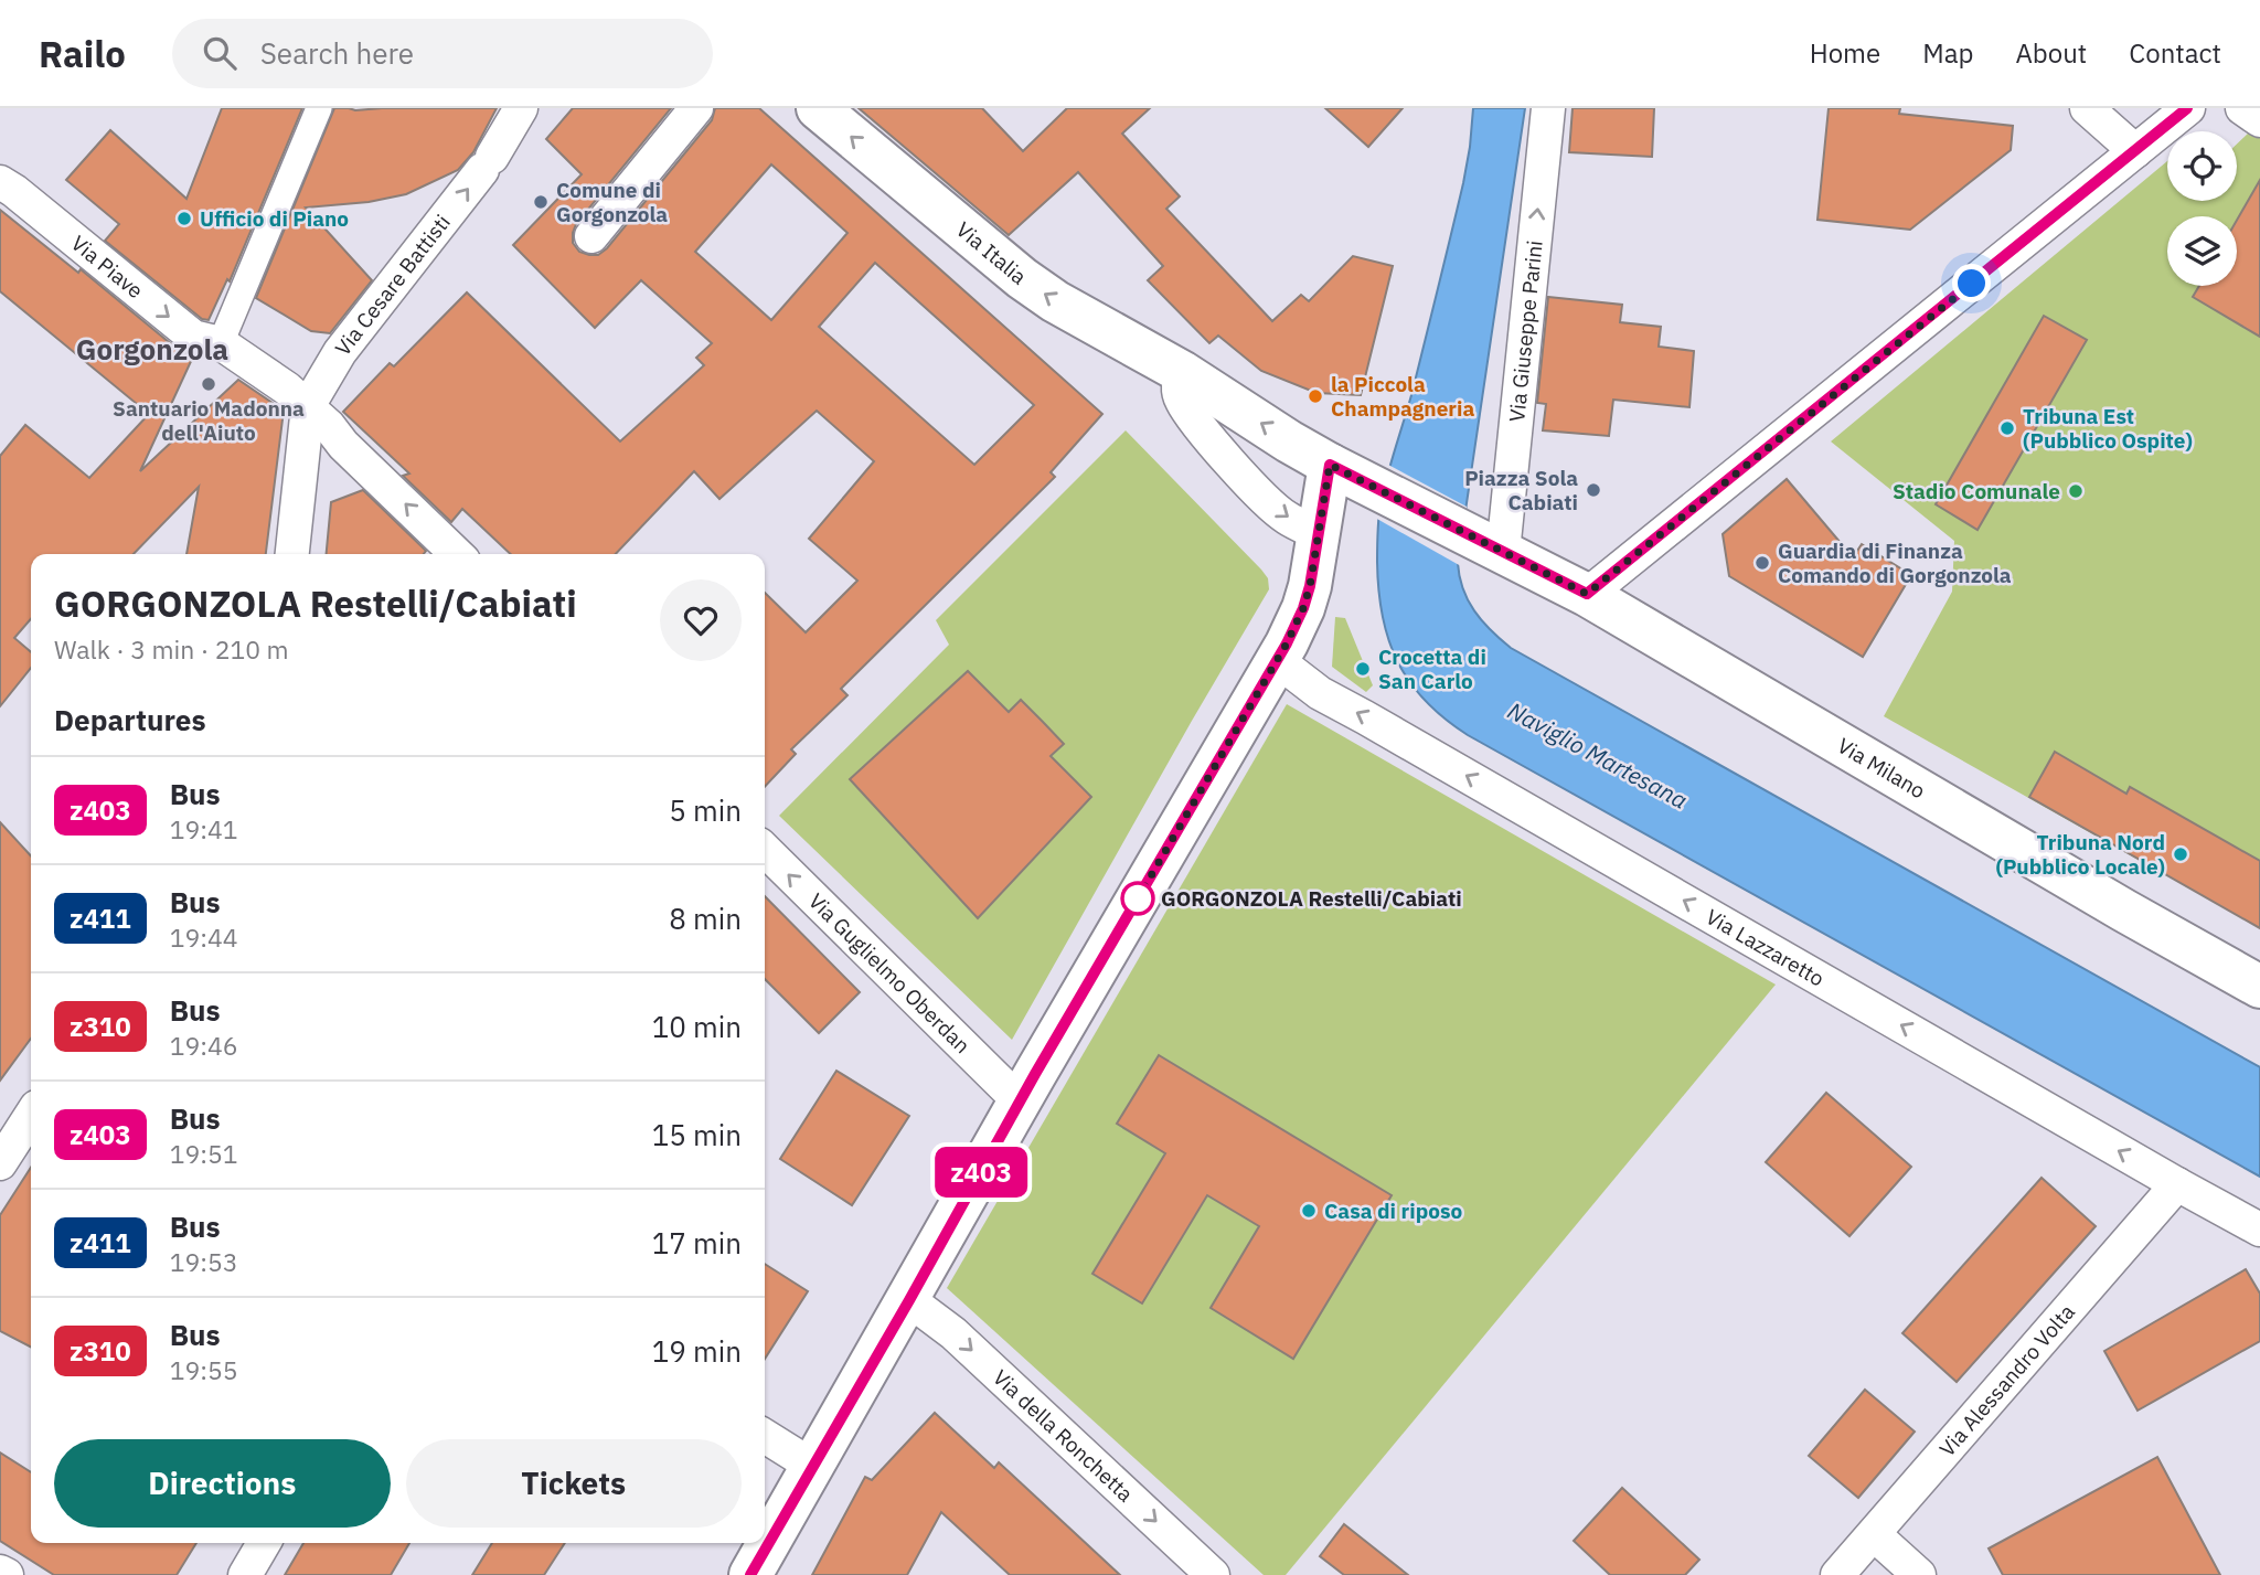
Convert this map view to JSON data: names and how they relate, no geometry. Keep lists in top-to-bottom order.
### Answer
{
  "streets": {
    "street": [
      "Via Italia",
      "Via Piave",
      "Via Cesare Battisti",
      "Via Giuseppe Parini",
      "Via Milano",
      "Via Lazzaretto",
      "Via Guglielmo Oberdan",
      "Via Alessandro Volta",
      "Via della Ronchetta"
    ]
  },
  "crossings": [
    ["Via Italia", "Via Milano"],
    ["Via Piave", "Via Cesare Battisti"],
    ["Via Giuseppe Parini", "Via Milano"],
    ["Via Lazzaretto", "Via Alessandro Volta"]
  ],
  "one_way": [
    "Via Piave",
    "Via Giuseppe Parini",
    "Via Lazzaretto",
    "Via Guglielmo Oberdan",
    "Via della Ronchetta"
  ],
  "districts": ["Gorgonzola"],
  "water": ["Naviglio Martesana"],
  "places": [
    "Comune di Gorgonzola",
    "Ufficio di Piano",
    "Santuario Madonna dell'Aiuto",
    "la Piccola Champagneria",
    "Tribuna Est (Pubblico Ospite)",
    "Piazza Sola Cabiati",
    "Stadio Comunale",
    "Guardia di Finanza Comando di Gorgonzola",
    "Crocetta di San Carlo",
    "Tribuna Nord (Pubblico Locale)",
    "GORGONZOLA Restelli/Cabiati",
    "Casa di riposo"
  ],
  "lines": ["bus line z403"],
  "page": {
    "header": "Railo",
    "search": "Search here",
    "nav": [
      "Home",
      "Map",
      "About",
      "Contact"
    ],
    "on_map": "z403",
    "heading": [
      ["GORGONZOLA Restelli/Cabiati", "Walk · 3 min · 210 m"],
      "Departures"
    ],
    "list": [
      {
        "mark": "z403",
        "name": "Bus",
        "note": "19:41",
        "value": "5 min"
      },
      {
        "mark": "z411",
        "name": "Bus",
        "note": "19:44",
        "value": "8 min"
      },
      {
        "mark": "z310",
        "name": "Bus",
        "note": "19:46",
        "value": "10 min"
      },
      {
        "mark": "z403",
        "name": "Bus",
        "note": "19:51",
        "value": "15 min"
      },
      {
        "mark": "z411",
        "name": "Bus",
        "note": "19:53",
        "value": "17 min"
      },
      {
        "mark": "z310",
        "name": "Bus",
        "note": "19:55",
        "value": "19 min"
      }
    ],
    "buttons": ["Directions", "Tickets"]
  }
}
